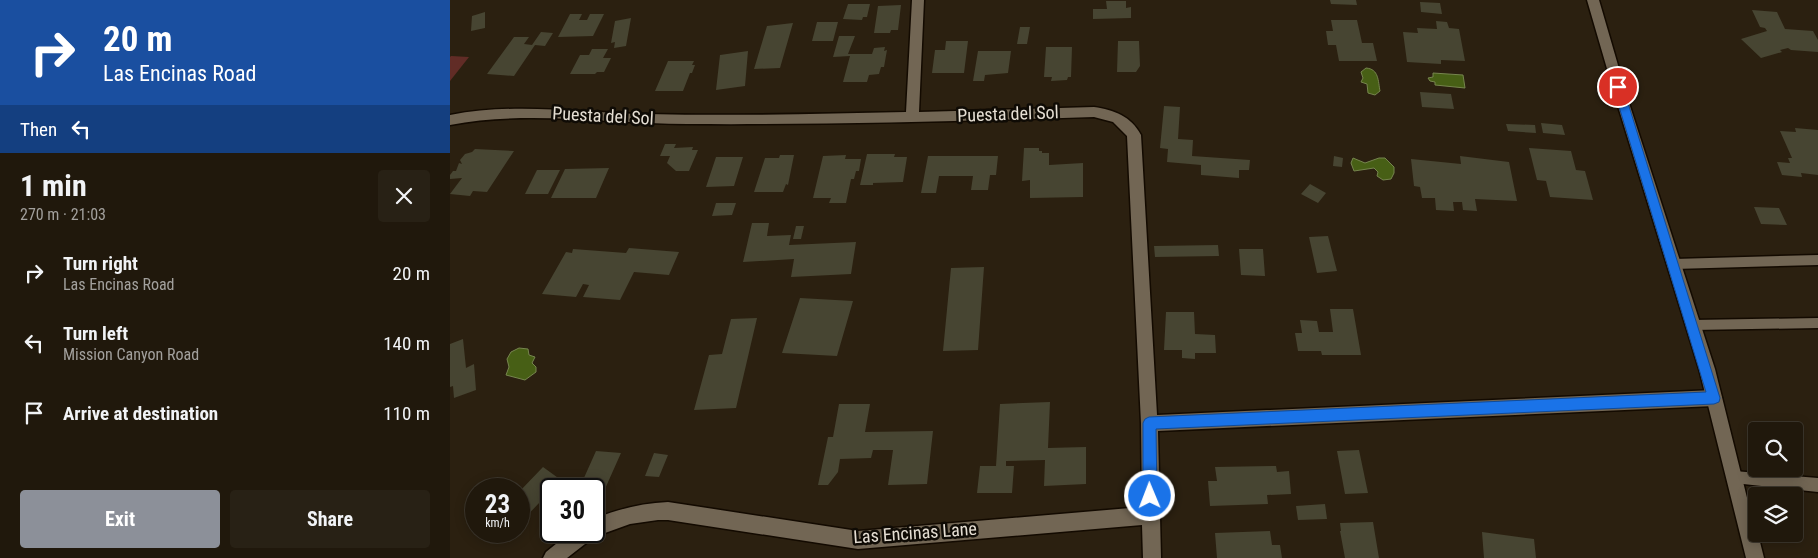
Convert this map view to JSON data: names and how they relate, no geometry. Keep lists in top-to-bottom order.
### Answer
{
  "streets": {
    "street": ["Puesta del Sol", "Las Encinas Lane"]
  },
  "crossings": [
    ["Puesta del Sol", "Las Encinas Lane"]
  ],
  "page": {
    "turn": ["20 m", "Las Encinas Road"],
    "then": "Then",
    "heading": ["1 min", "270 m · 21:03"],
    "list": [
      {
        "name": "Turn right",
        "note": "Las Encinas Road",
        "value": "20 m"
      },
      {
        "name": "Turn left",
        "note": "Mission Canyon Road",
        "value": "140 m"
      },
      {
        "name": "Arrive at destination",
        "value": "110 m"
      }
    ],
    "speed": "23 km/h",
    "limit": "30",
    "buttons": ["Exit", "Share"]
  }
}
